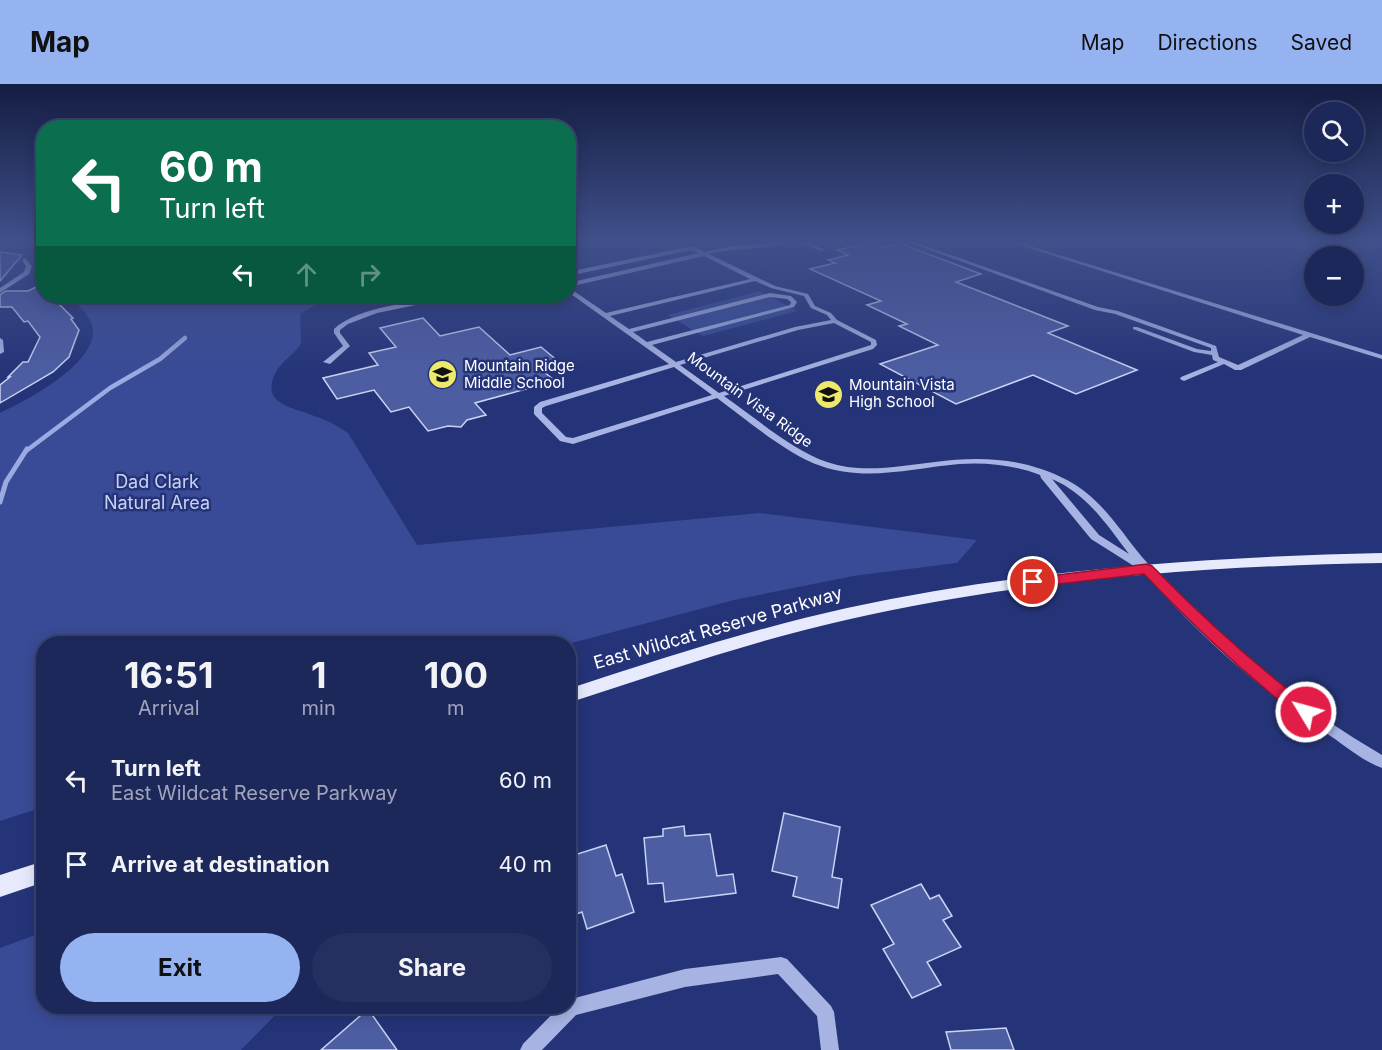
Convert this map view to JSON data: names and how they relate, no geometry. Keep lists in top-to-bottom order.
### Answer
{
  "streets": {
    "main road": ["East Wildcat Reserve Parkway"],
    "street": ["Mountain Vista Ridge"]
  },
  "crossings": [
    ["Mountain Vista Ridge", "East Wildcat Reserve Parkway"]
  ],
  "parks": ["Dad Clark Natural Area"],
  "places": {
    "school or university": ["Mountain Ridge Middle School", "Mountain Vista High School"]
  },
  "page": {
    "header": "Map",
    "nav": ["Map", "Directions", "Saved"],
    "map_buttons": ["+", "−"],
    "turn": ["60 m", "Turn left"],
    "eta": [
      "16:51",
      "Arrival",
      "1",
      "min",
      "100",
      "m"
    ],
    "list": [
      {
        "name": "Turn left",
        "note": "East Wildcat Reserve Parkway",
        "value": "60 m"
      },
      {
        "name": "Arrive at destination",
        "value": "40 m"
      }
    ],
    "buttons": ["Exit", "Share"]
  }
}
